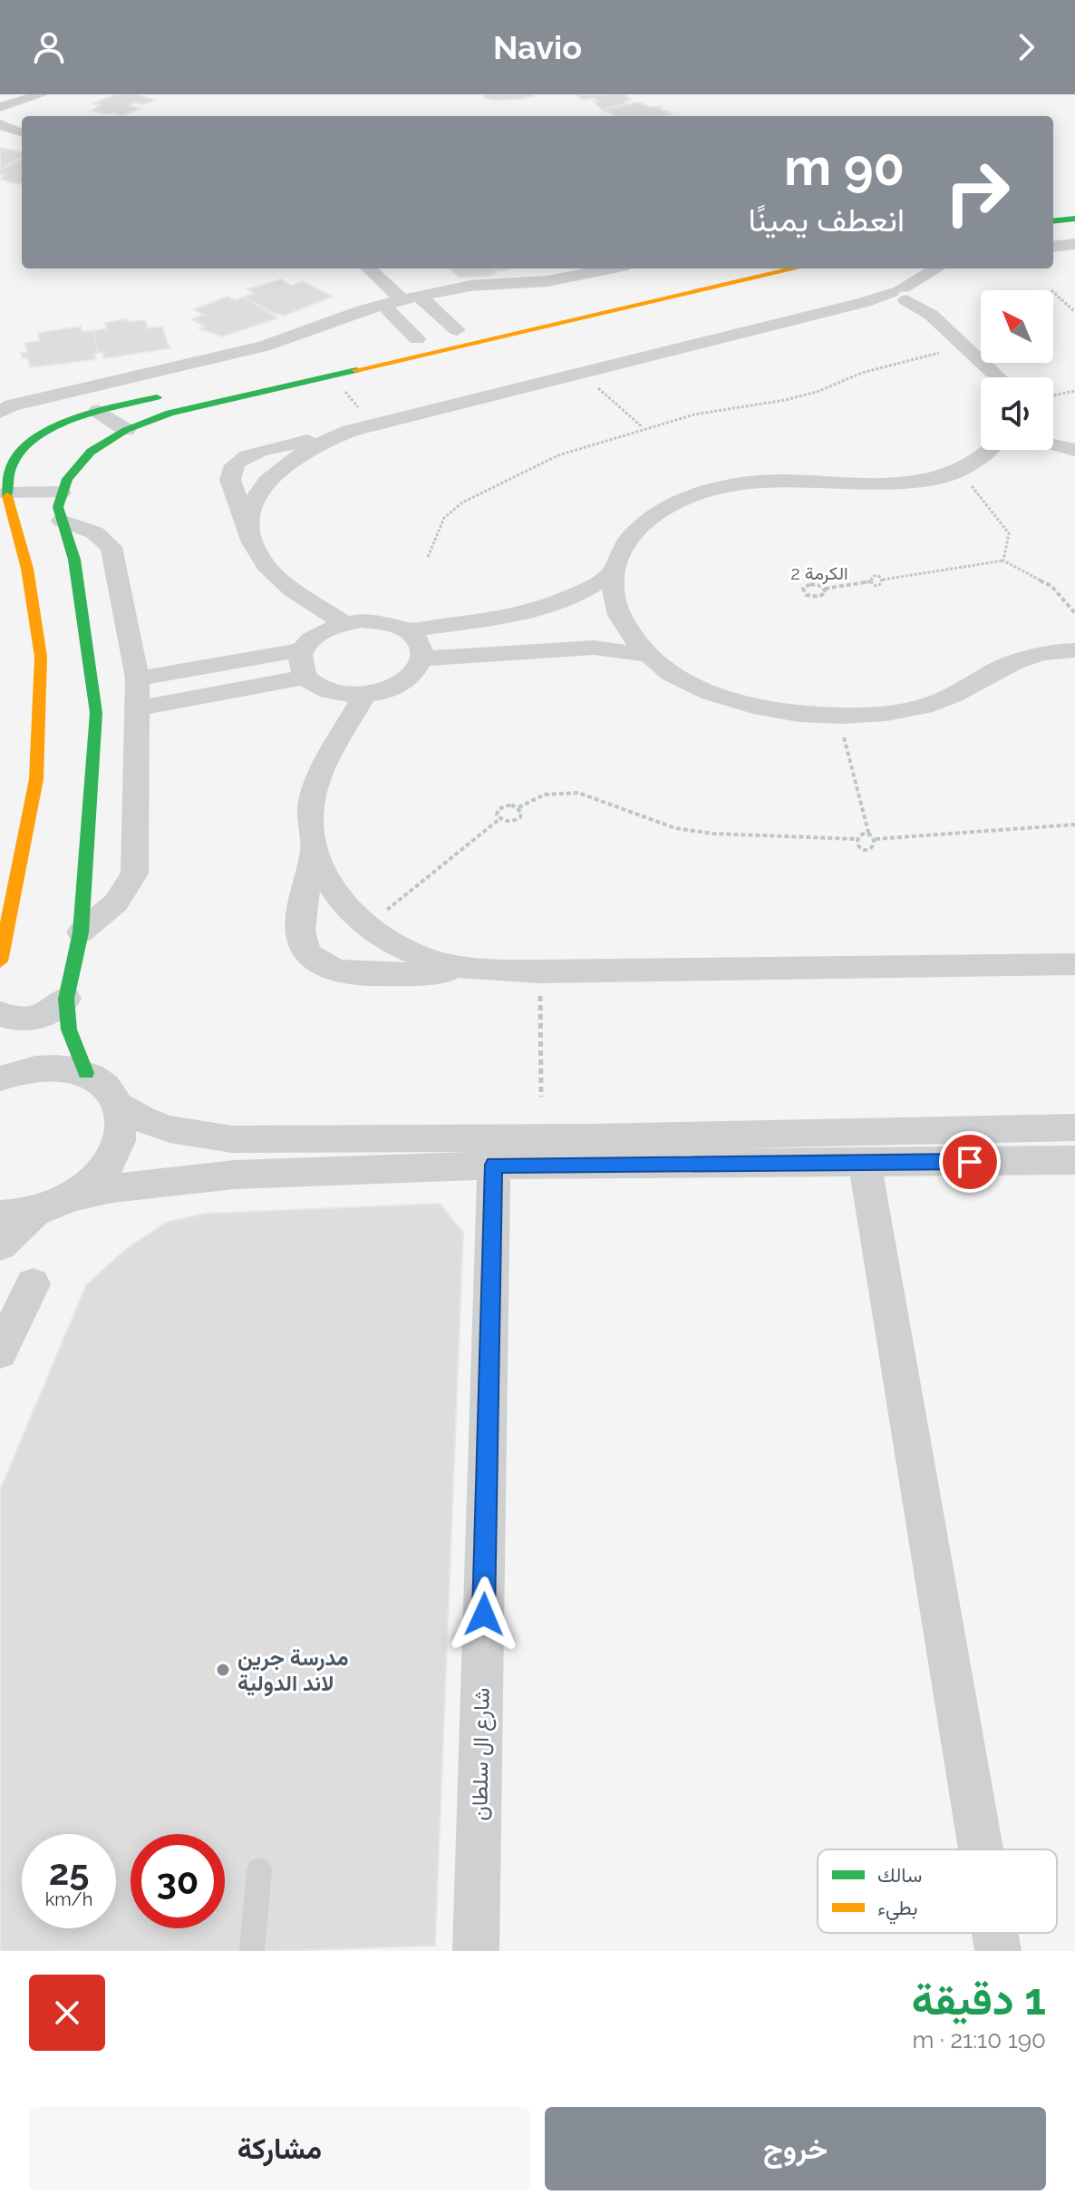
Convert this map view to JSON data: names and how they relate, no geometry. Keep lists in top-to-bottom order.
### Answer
{
  "streets": {
    "street": ["شارع ال سلطان"]
  },
  "districts": ["الكرمة 2"],
  "places": ["مدرسة جرين لاند الدولية"],
  "legend": ["سالك", "بطيء"],
  "north": "top left",
  "page": {
    "header": "Navio",
    "turn": ["90 m", "انعطف يمينًا"],
    "speed": "25 km/h",
    "limit": "30",
    "heading": ["1 دقيقة", "190 m · 21:10"],
    "buttons": ["خروج", "مشاركة"]
  }
}
